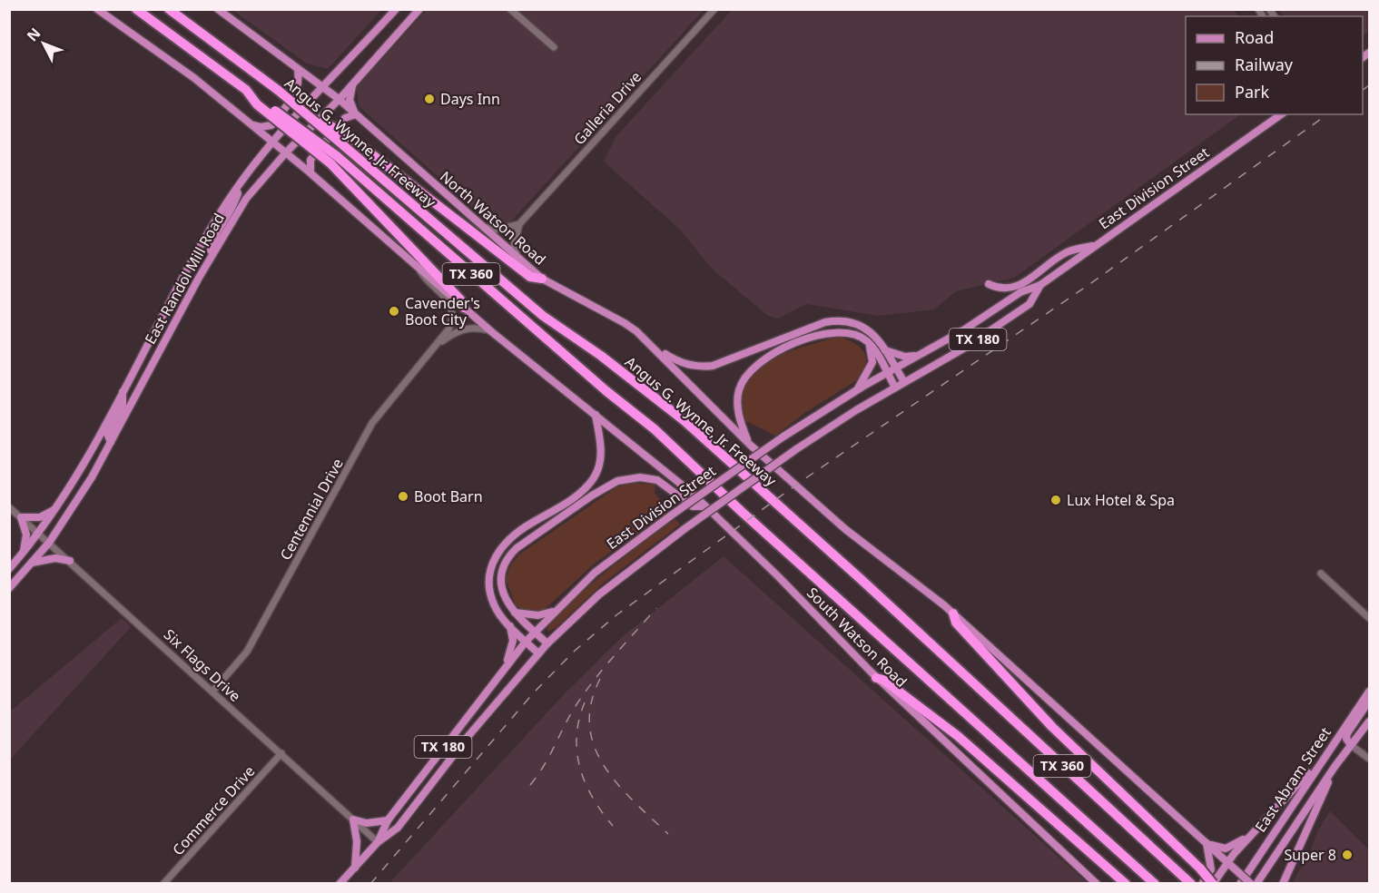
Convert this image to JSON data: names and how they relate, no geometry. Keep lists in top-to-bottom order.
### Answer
{
  "streets": {
    "highway": ["Angus G. Wynne, Jr. Freeway", "TX 360"],
    "main road": [
      "East Division Street",
      "North Watson Road",
      "East Randol Mill Road",
      "TX 180",
      "South Watson Road",
      "East Abram Street"
    ],
    "street": [
      "Galleria Drive",
      "Centennial Drive",
      "Six Flags Drive",
      "Commerce Drive"
    ]
  },
  "crossings": [
    ["East Division Street", "Six Flags Drive"],
    ["North Watson Road", "East Randol Mill Road"],
    ["East Randol Mill Road", "Six Flags Drive"],
    ["Centennial Drive", "Six Flags Drive"],
    ["Six Flags Drive", "Commerce Drive"]
  ],
  "places": [
    "Days Inn",
    "Cavender's Boot City",
    "Boot Barn",
    "Lux Hotel & Spa",
    "Super 8"
  ],
  "legend": ["Road", "Railway", "Park"],
  "north": "top left"
}
